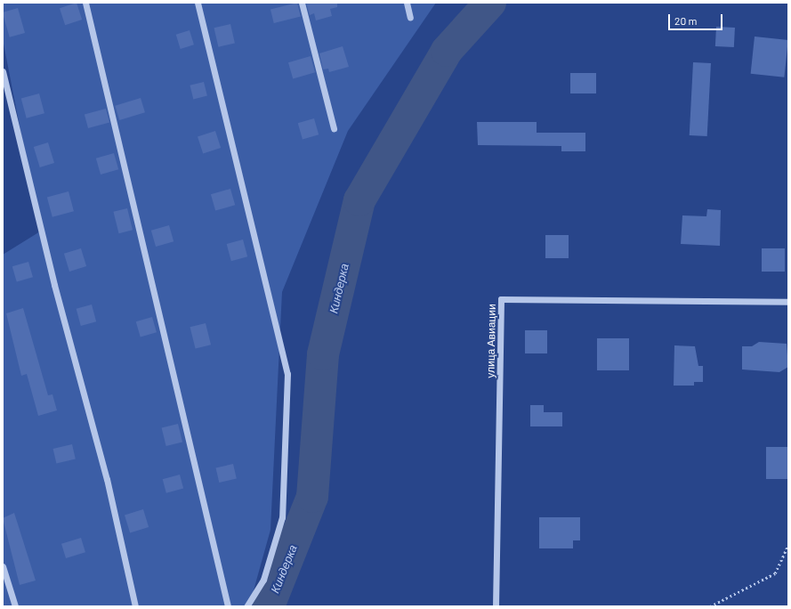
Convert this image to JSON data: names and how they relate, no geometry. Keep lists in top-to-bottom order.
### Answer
{
  "streets": {
    "street": ["улица Авиации"]
  },
  "water": ["Киндерка"],
  "scale_bar": "20 m"
}
